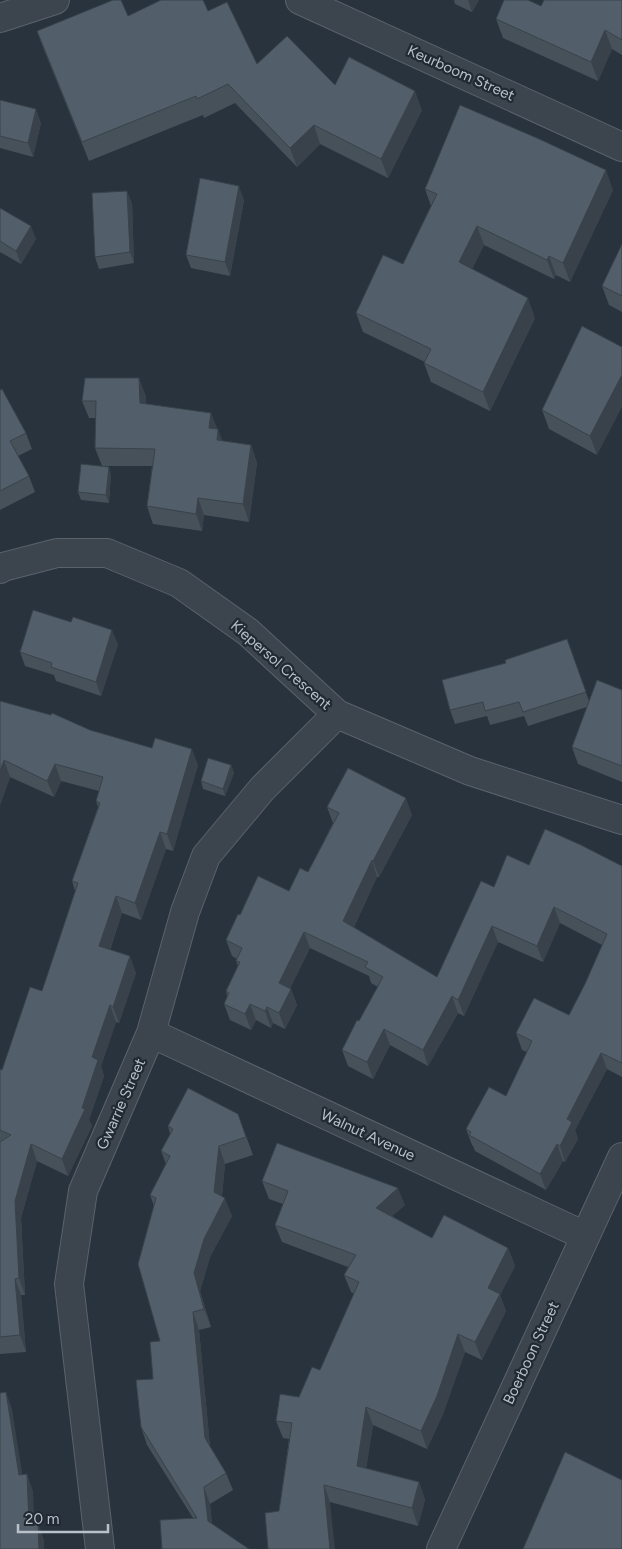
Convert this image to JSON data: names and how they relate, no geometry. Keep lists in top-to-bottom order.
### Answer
{
  "streets": {
    "street": [
      "Keurboom Street",
      "Kiepersol Crescent",
      "Gwarrie Street",
      "Walnut Avenue",
      "Boerboon Street"
    ]
  },
  "crossings": [
    ["Kiepersol Crescent", "Gwarrie Street"],
    ["Gwarrie Street", "Walnut Avenue"],
    ["Walnut Avenue", "Boerboon Street"]
  ],
  "scale_bar": "20 m"
}
